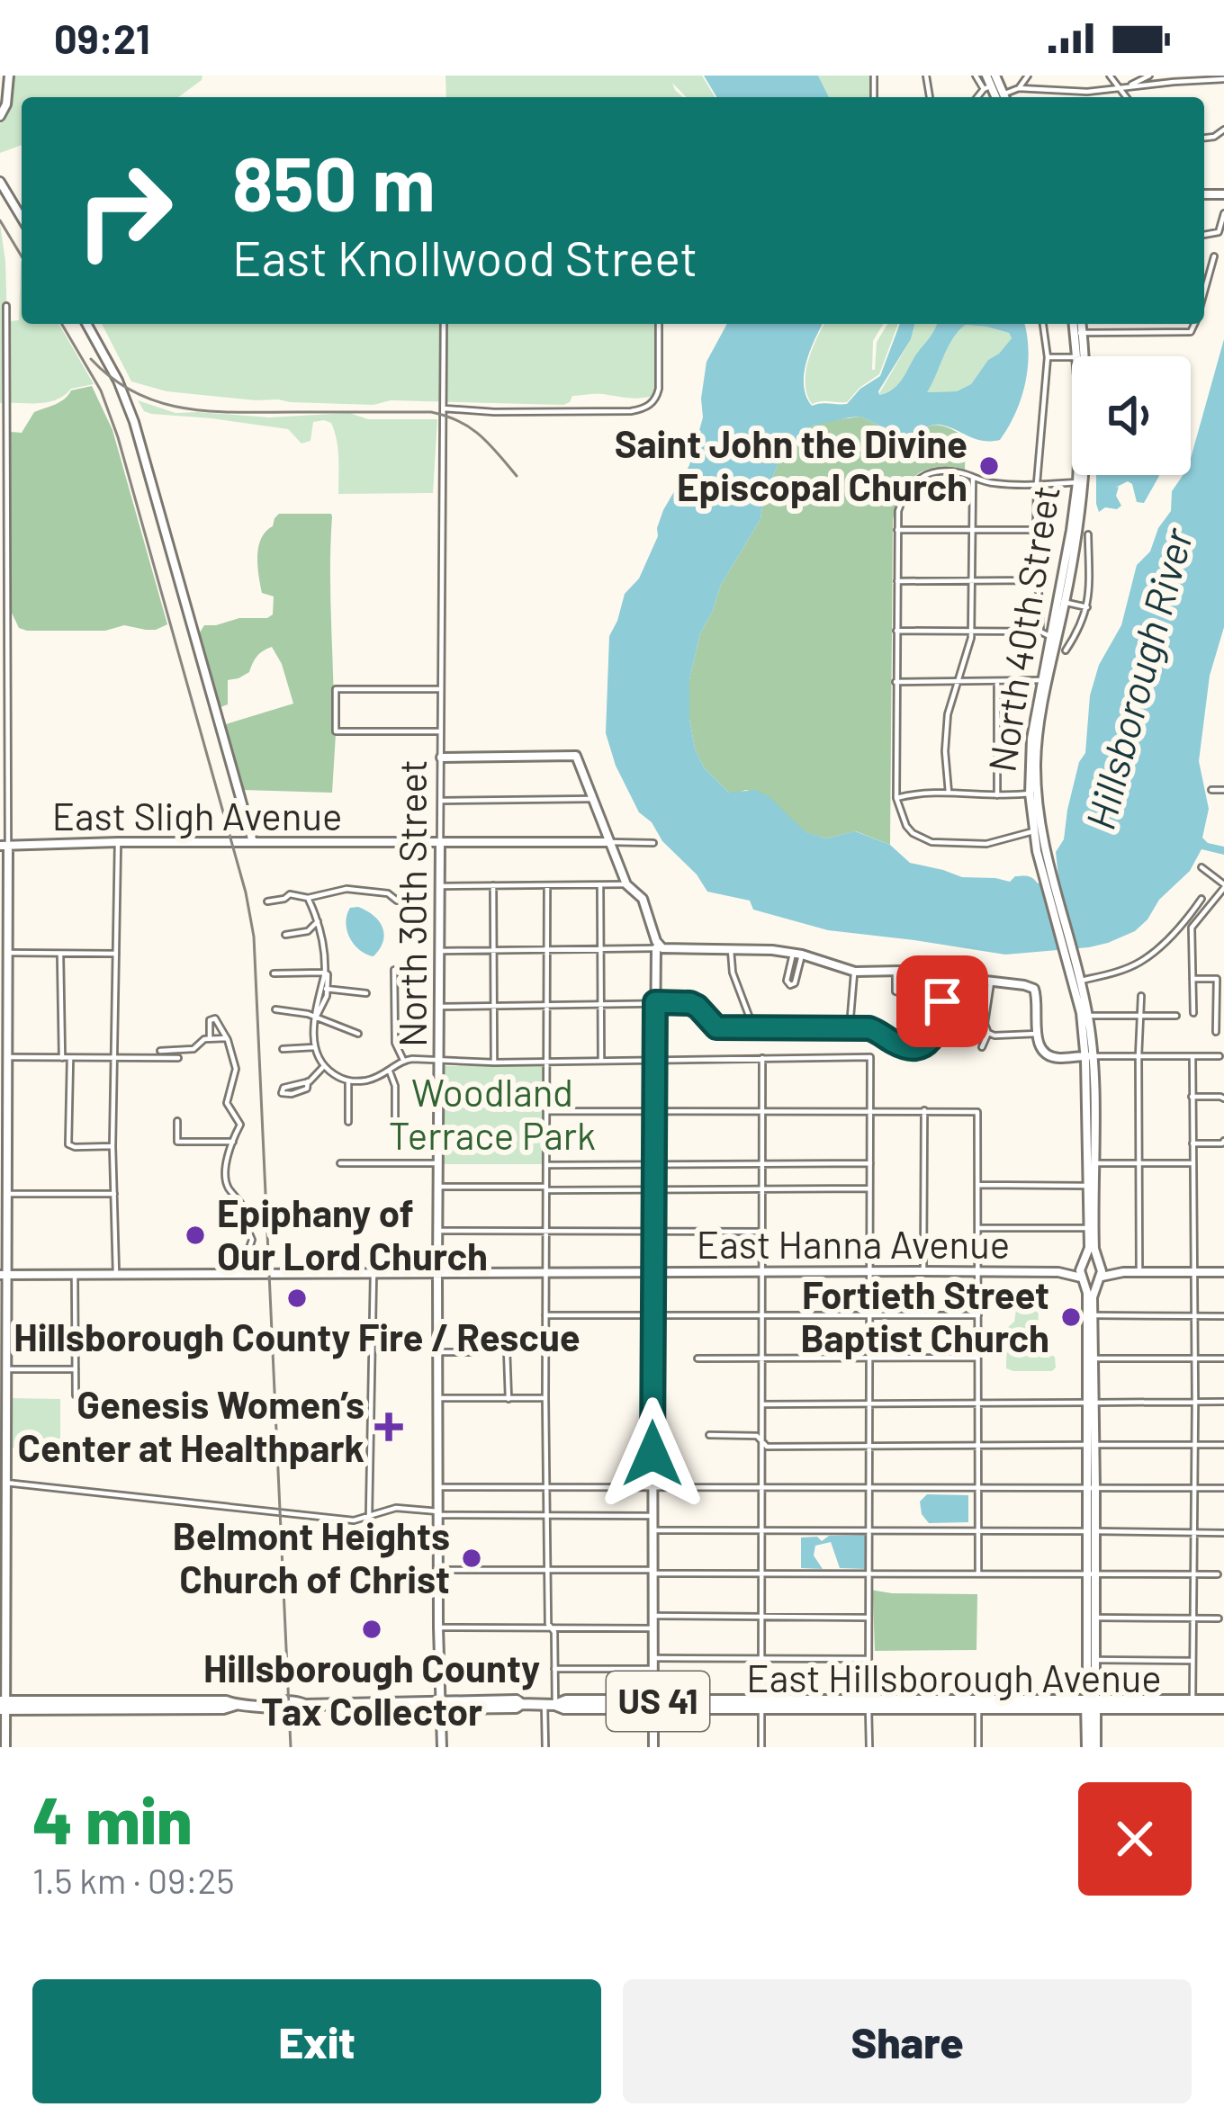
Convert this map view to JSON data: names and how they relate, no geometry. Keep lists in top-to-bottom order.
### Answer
{
  "streets": {
    "main road": ["North 40th Street", "East Hillsborough Avenue", "US 41"],
    "street": ["East Sligh Avenue", "North 30th Street", "East Hanna Avenue"]
  },
  "crossings": [
    ["North 40th Street", "East Hanna Avenue"],
    ["North 40th Street", "East Hillsborough Avenue"],
    ["East Sligh Avenue", "North 30th Street"],
    ["North 30th Street", "East Hanna Avenue"],
    ["North 30th Street", "East Hillsborough Avenue"]
  ],
  "water": ["Hillsborough River"],
  "parks": ["Woodland Terrace Park"],
  "places": {
    "other": [
      "Saint John the Divine Episcopal Church",
      "Epiphany of Our Lord Church",
      "Hillsborough County Fire / Rescue",
      "Fortieth Street Baptist Church",
      "Belmont Heights Church of Christ",
      "Hillsborough County Tax Collector"
    ],
    "health": ["Genesis Women’s Center at Healthpark"]
  },
  "page": {
    "status": "09:21",
    "turn": ["850 m", "East Knollwood Street"],
    "heading": ["4 min", "1.5 km · 09:25"],
    "buttons": ["Exit", "Share"]
  }
}
